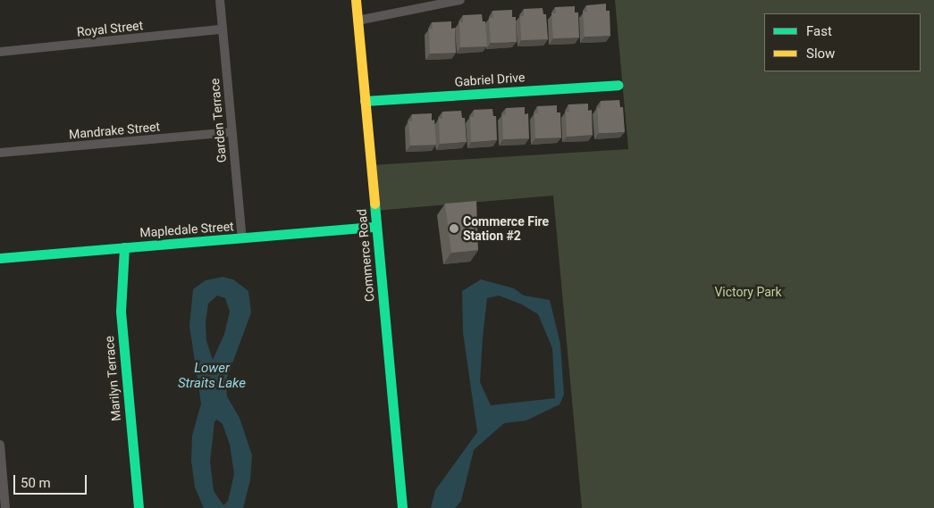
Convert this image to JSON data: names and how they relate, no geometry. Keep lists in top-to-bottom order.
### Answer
{
  "streets": {
    "street": [
      "Royal Street",
      "Gabriel Drive",
      "Garden Terrace",
      "Mandrake Street",
      "Mapledale Street",
      "Commerce Road",
      "Marilyn Terrace"
    ]
  },
  "crossings": [
    ["Royal Street", "Garden Terrace"],
    ["Gabriel Drive", "Commerce Road"],
    ["Garden Terrace", "Mandrake Street"],
    ["Garden Terrace", "Mapledale Street"],
    ["Mapledale Street", "Commerce Road"],
    ["Mapledale Street", "Marilyn Terrace"]
  ],
  "water": ["Lower Straits Lake"],
  "parks": ["Victory Park"],
  "places": ["Commerce Fire Station #2"],
  "legend": ["Fast", "Slow"],
  "scale_bar": "50 m"
}
